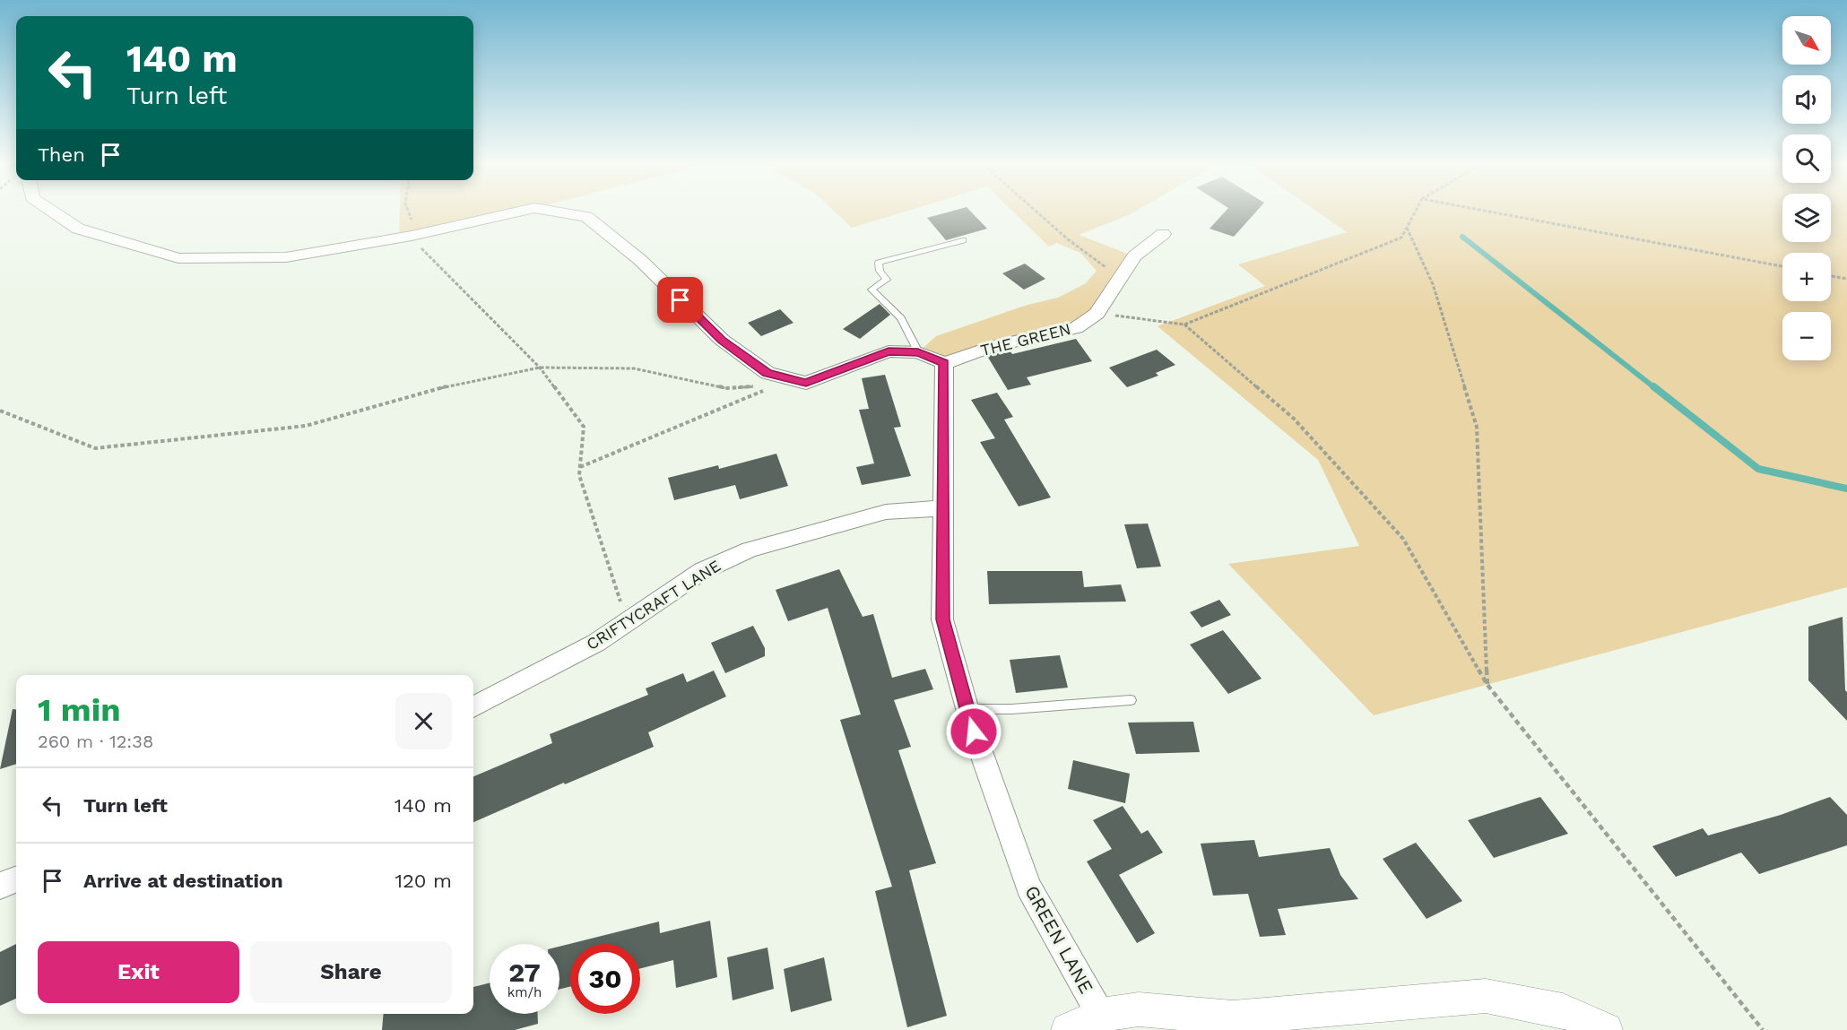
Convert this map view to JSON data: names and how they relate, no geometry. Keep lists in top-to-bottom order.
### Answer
{
  "streets": {
    "street": ["THE GREEN", "CRIFTYCRAFT LANE", "GREEN LANE"]
  },
  "crossings": [
    ["THE GREEN", "GREEN LANE"],
    ["CRIFTYCRAFT LANE", "GREEN LANE"]
  ],
  "north": "bottom right",
  "page": {
    "map_buttons": ["+", "−"],
    "turn": ["140 m", "Turn left"],
    "then": "Then",
    "heading": ["1 min", "260 m · 12:38"],
    "list": [
      {
        "name": "Turn left",
        "value": "140 m"
      },
      {
        "name": "Arrive at destination",
        "value": "120 m"
      }
    ],
    "buttons": ["Exit", "Share"],
    "speed": "27 km/h",
    "limit": "30"
  }
}
